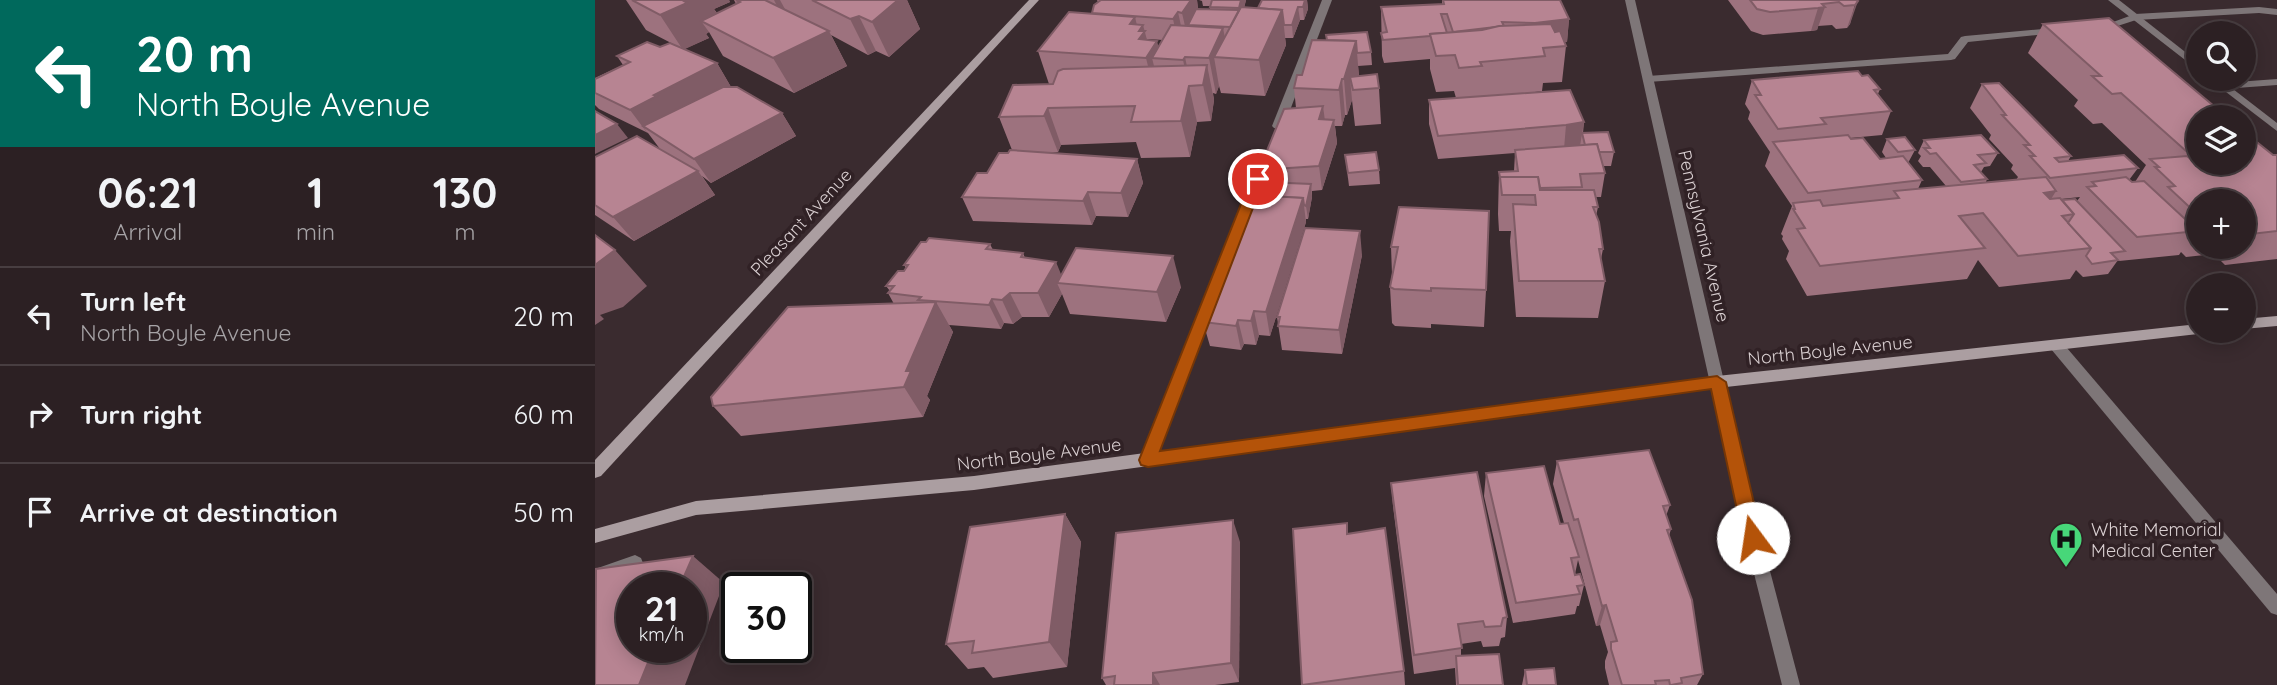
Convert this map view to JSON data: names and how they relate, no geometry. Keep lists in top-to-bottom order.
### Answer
{
  "streets": {
    "main road": ["Pleasant Avenue", "North Boyle Avenue"],
    "street": ["Pennsylvania Avenue"]
  },
  "crossings": [
    ["Pennsylvania Avenue", "North Boyle Avenue"]
  ],
  "places": {
    "hospital": ["White Memorial Medical Center"]
  },
  "page": {
    "turn": ["20 m", "North Boyle Avenue"],
    "map_buttons": ["+", "−"],
    "eta": [
      "06:21",
      "Arrival",
      "1",
      "min",
      "130",
      "m"
    ],
    "list": [
      {
        "name": "Turn left",
        "note": "North Boyle Avenue",
        "value": "20 m"
      },
      {
        "name": "Turn right",
        "value": "60 m"
      },
      {
        "name": "Arrive at destination",
        "value": "50 m"
      }
    ],
    "speed": "21 km/h",
    "limit": "30"
  }
}
